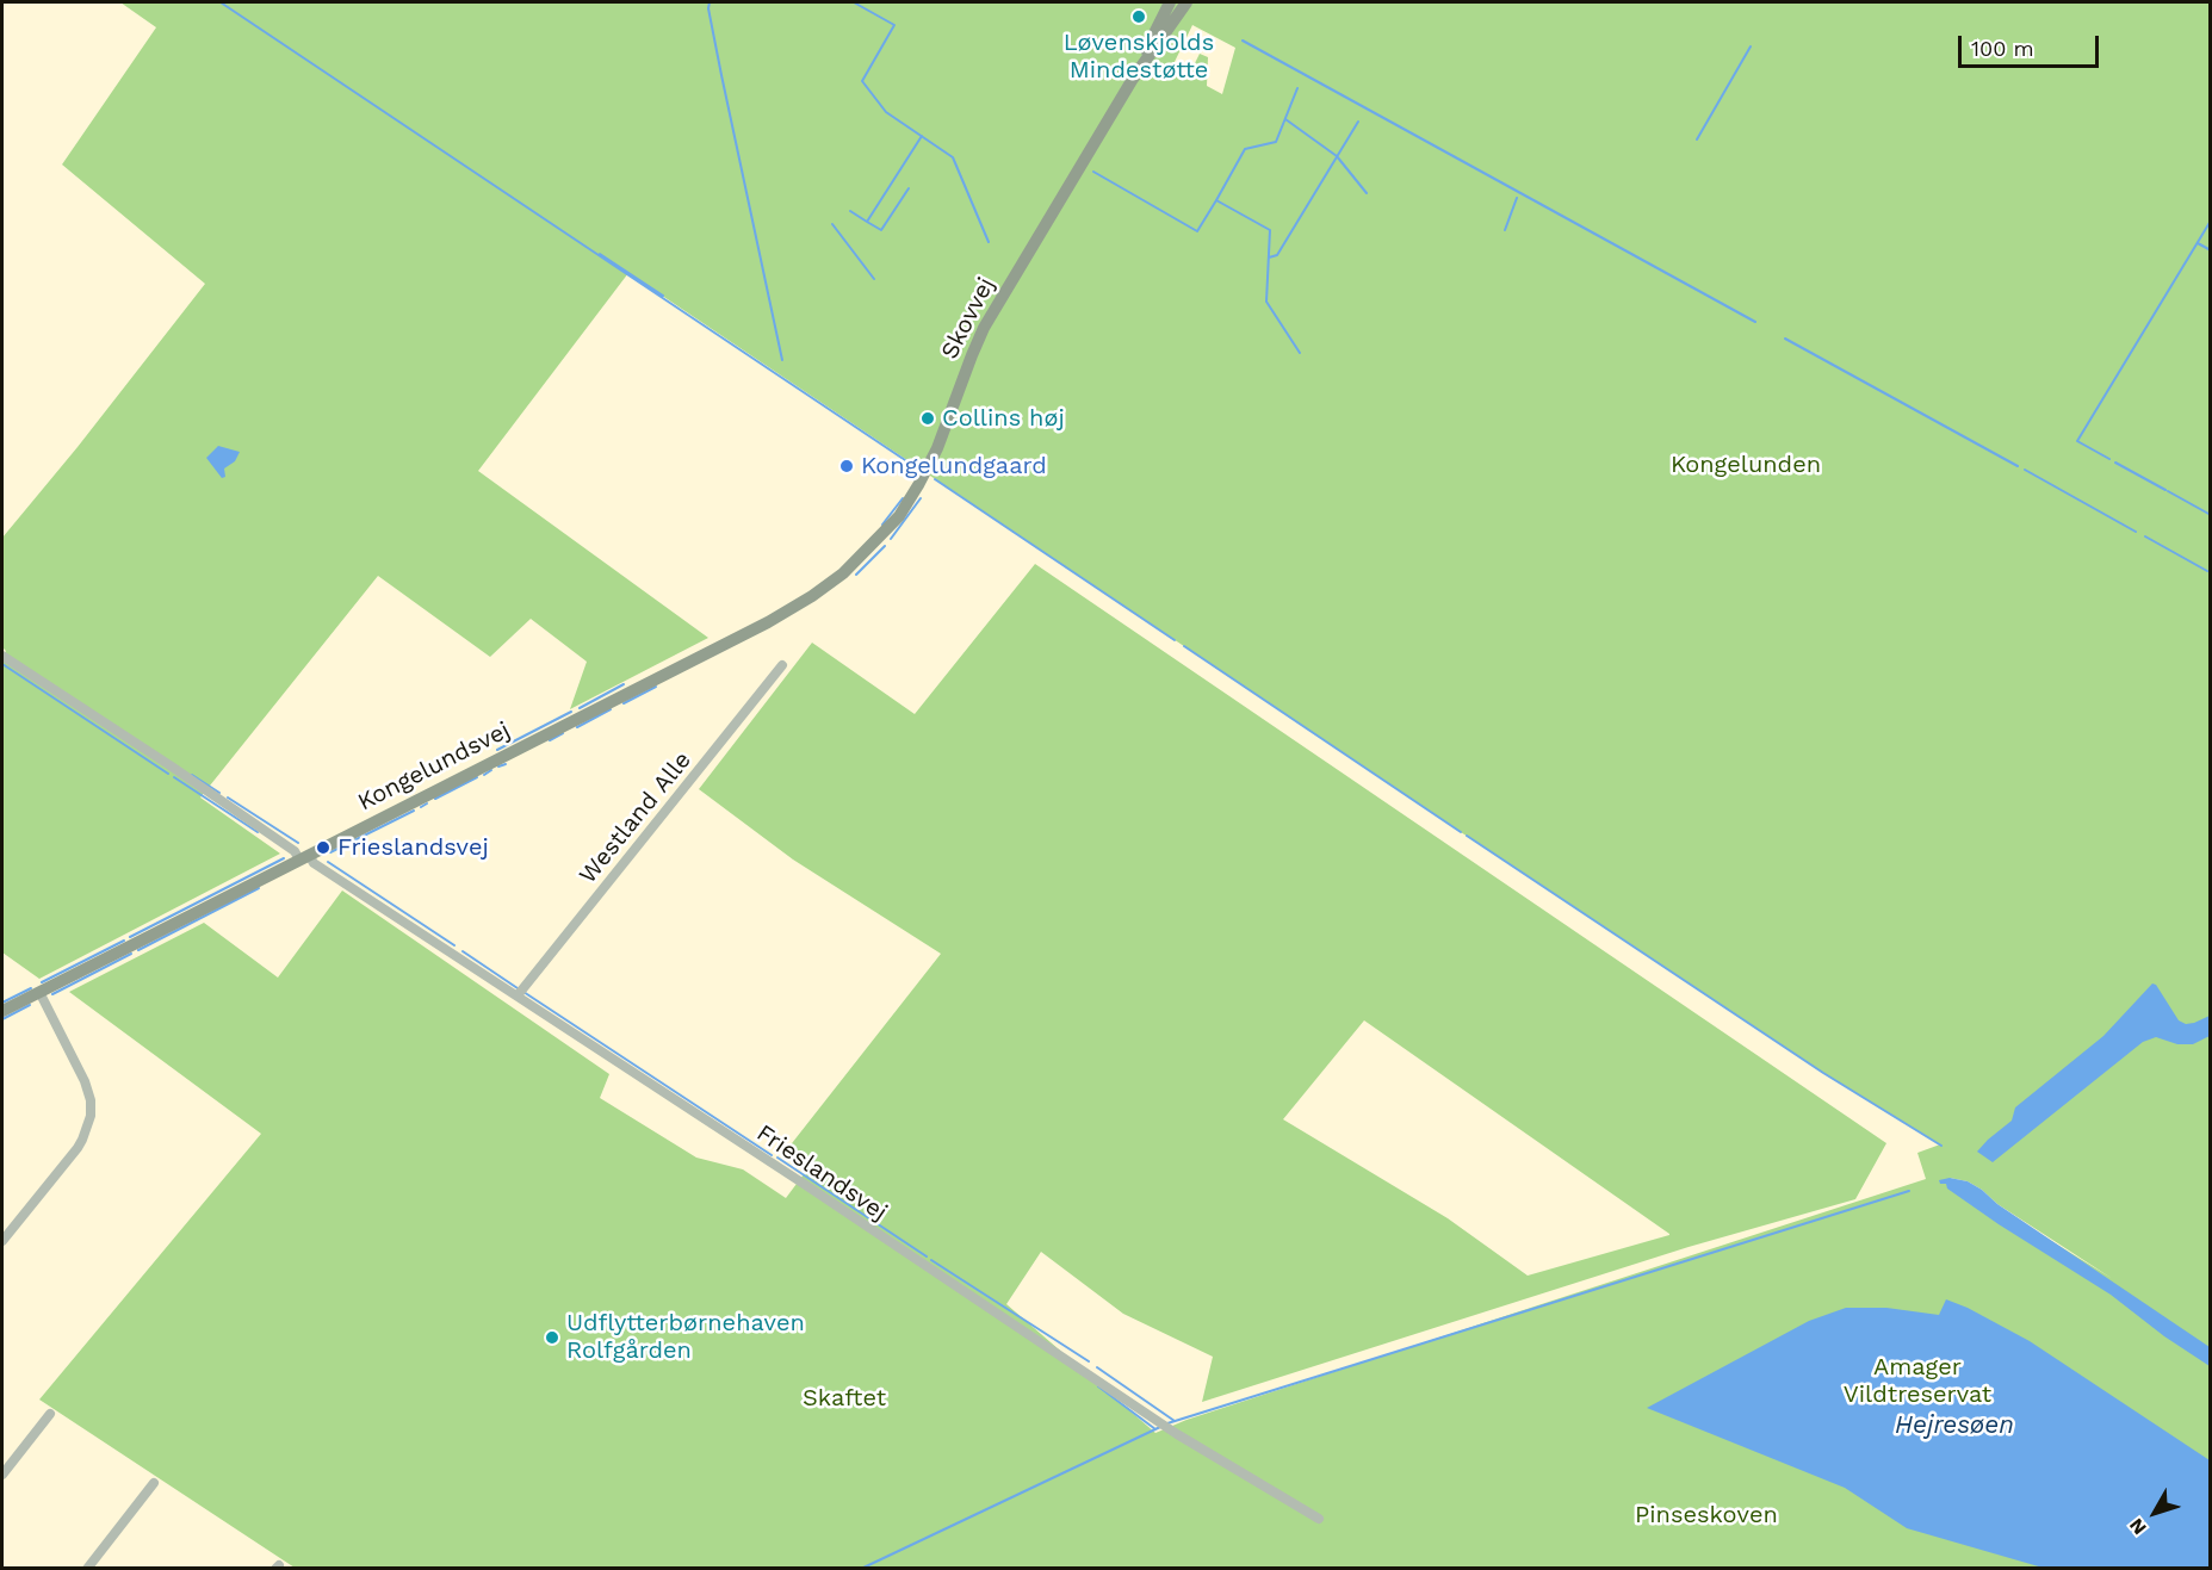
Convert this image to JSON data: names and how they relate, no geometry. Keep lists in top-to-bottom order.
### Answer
{
  "streets": {
    "street": [
      "Skovvej",
      "Kongelundsvej",
      "Westland Alle",
      "Frieslandsvej"
    ]
  },
  "crossings": [
    ["Skovvej", "Kongelundsvej"],
    ["Kongelundsvej", "Frieslandsvej"],
    ["Westland Alle", "Frieslandsvej"]
  ],
  "water": ["Hejresøen"],
  "parks": [
    "Kongelunden",
    "Amager Vildtreservat",
    "Skaftet",
    "Pinseskoven"
  ],
  "places": [
    "Løvenskjolds Mindestøtte",
    "Collins høj",
    "Kongelundgaard",
    "Frieslandsvej",
    "Udflytterbørnehaven Rolfgården"
  ],
  "scale_bar": "100 m",
  "north": "bottom left"
}
